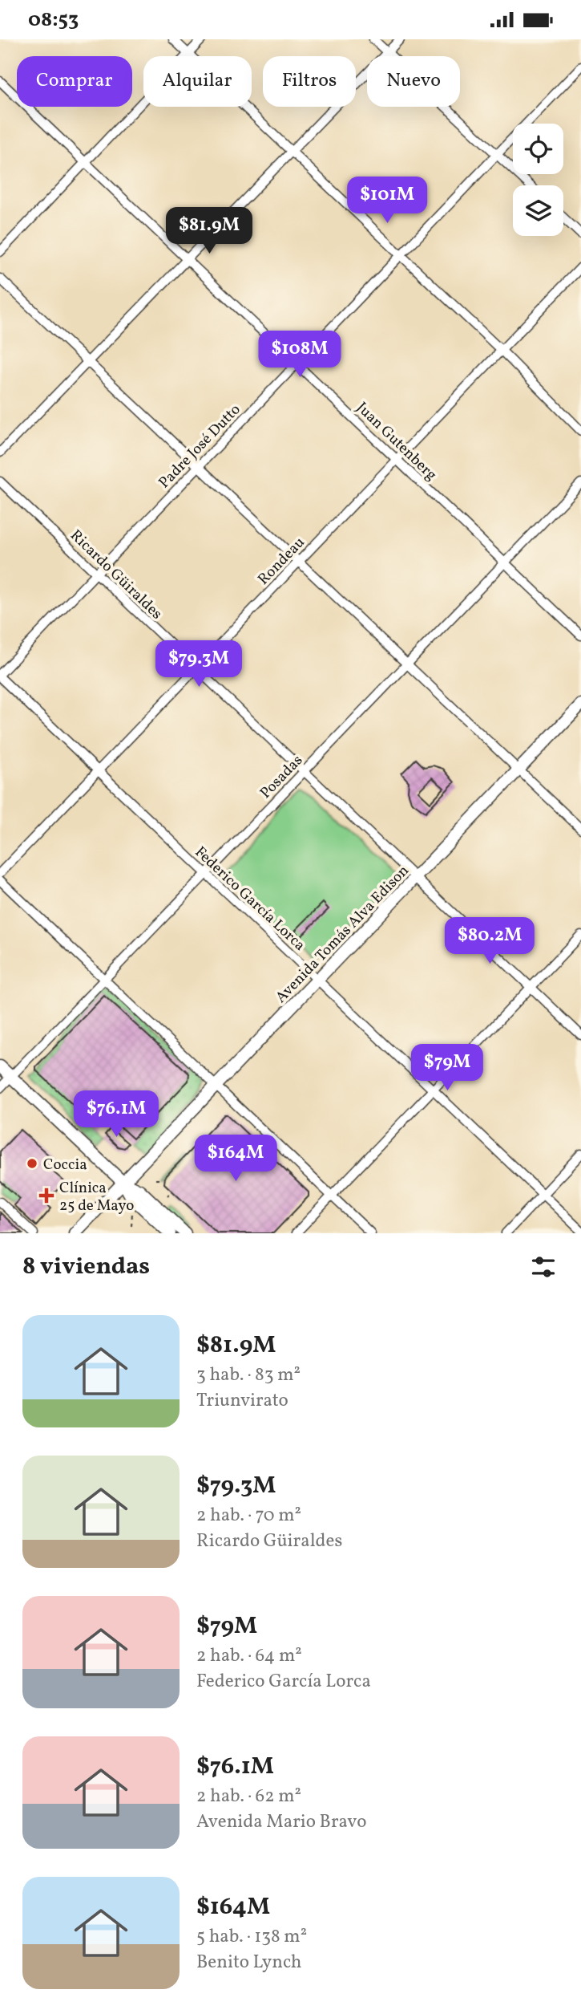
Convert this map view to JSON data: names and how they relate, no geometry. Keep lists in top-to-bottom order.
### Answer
{
  "streets": {
    "main road": ["Avenida Tomás Alva Edison"],
    "street": [
      "Juan Gutenberg",
      "Padre José Dutto",
      "Rondeau",
      "Ricardo Güiraldes",
      "Posadas",
      "Federico García Lorca"
    ]
  },
  "crossings": [
    ["Juan Gutenberg", "Padre José Dutto"],
    ["Juan Gutenberg", "Rondeau"],
    ["Juan Gutenberg", "Posadas"],
    ["Padre José Dutto", "Ricardo Güiraldes"],
    ["Padre José Dutto", "Federico García Lorca"],
    ["Rondeau", "Ricardo Güiraldes"],
    ["Rondeau", "Federico García Lorca"],
    ["Ricardo Güiraldes", "Posadas"],
    ["Ricardo Güiraldes", "Avenida Tomás Alva Edison"],
    ["Posadas", "Federico García Lorca"],
    ["Federico García Lorca", "Avenida Tomás Alva Edison"]
  ],
  "places": {
    "other": ["Coccia"],
    "health": ["Clínica 25 de Mayo"]
  },
  "page": {
    "status": "08:53",
    "chip": [
      "Comprar",
      "Alquilar",
      "Filtros",
      "Nuevo"
    ],
    "price": [
      "$101M",
      "$81.9M",
      "$108M",
      "$79.3M",
      "$80.2M",
      "$79M",
      "$76.1M",
      "$164M"
    ],
    "heading": "8 viviendas",
    "list": [
      {
        "name": "$81.9M",
        "note": "3 hab. · 83 m² · Triunvirato"
      },
      {
        "name": "$79.3M",
        "note": "2 hab. · 70 m² · Ricardo Güiraldes"
      },
      {
        "name": "$79M",
        "note": "2 hab. · 64 m² · Federico García Lorca"
      },
      {
        "name": "$76.1M",
        "note": "2 hab. · 62 m² · Avenida Mario Bravo"
      },
      {
        "name": "$164M",
        "note": "5 hab. · 138 m² · Benito Lynch"
      }
    ]
  }
}
